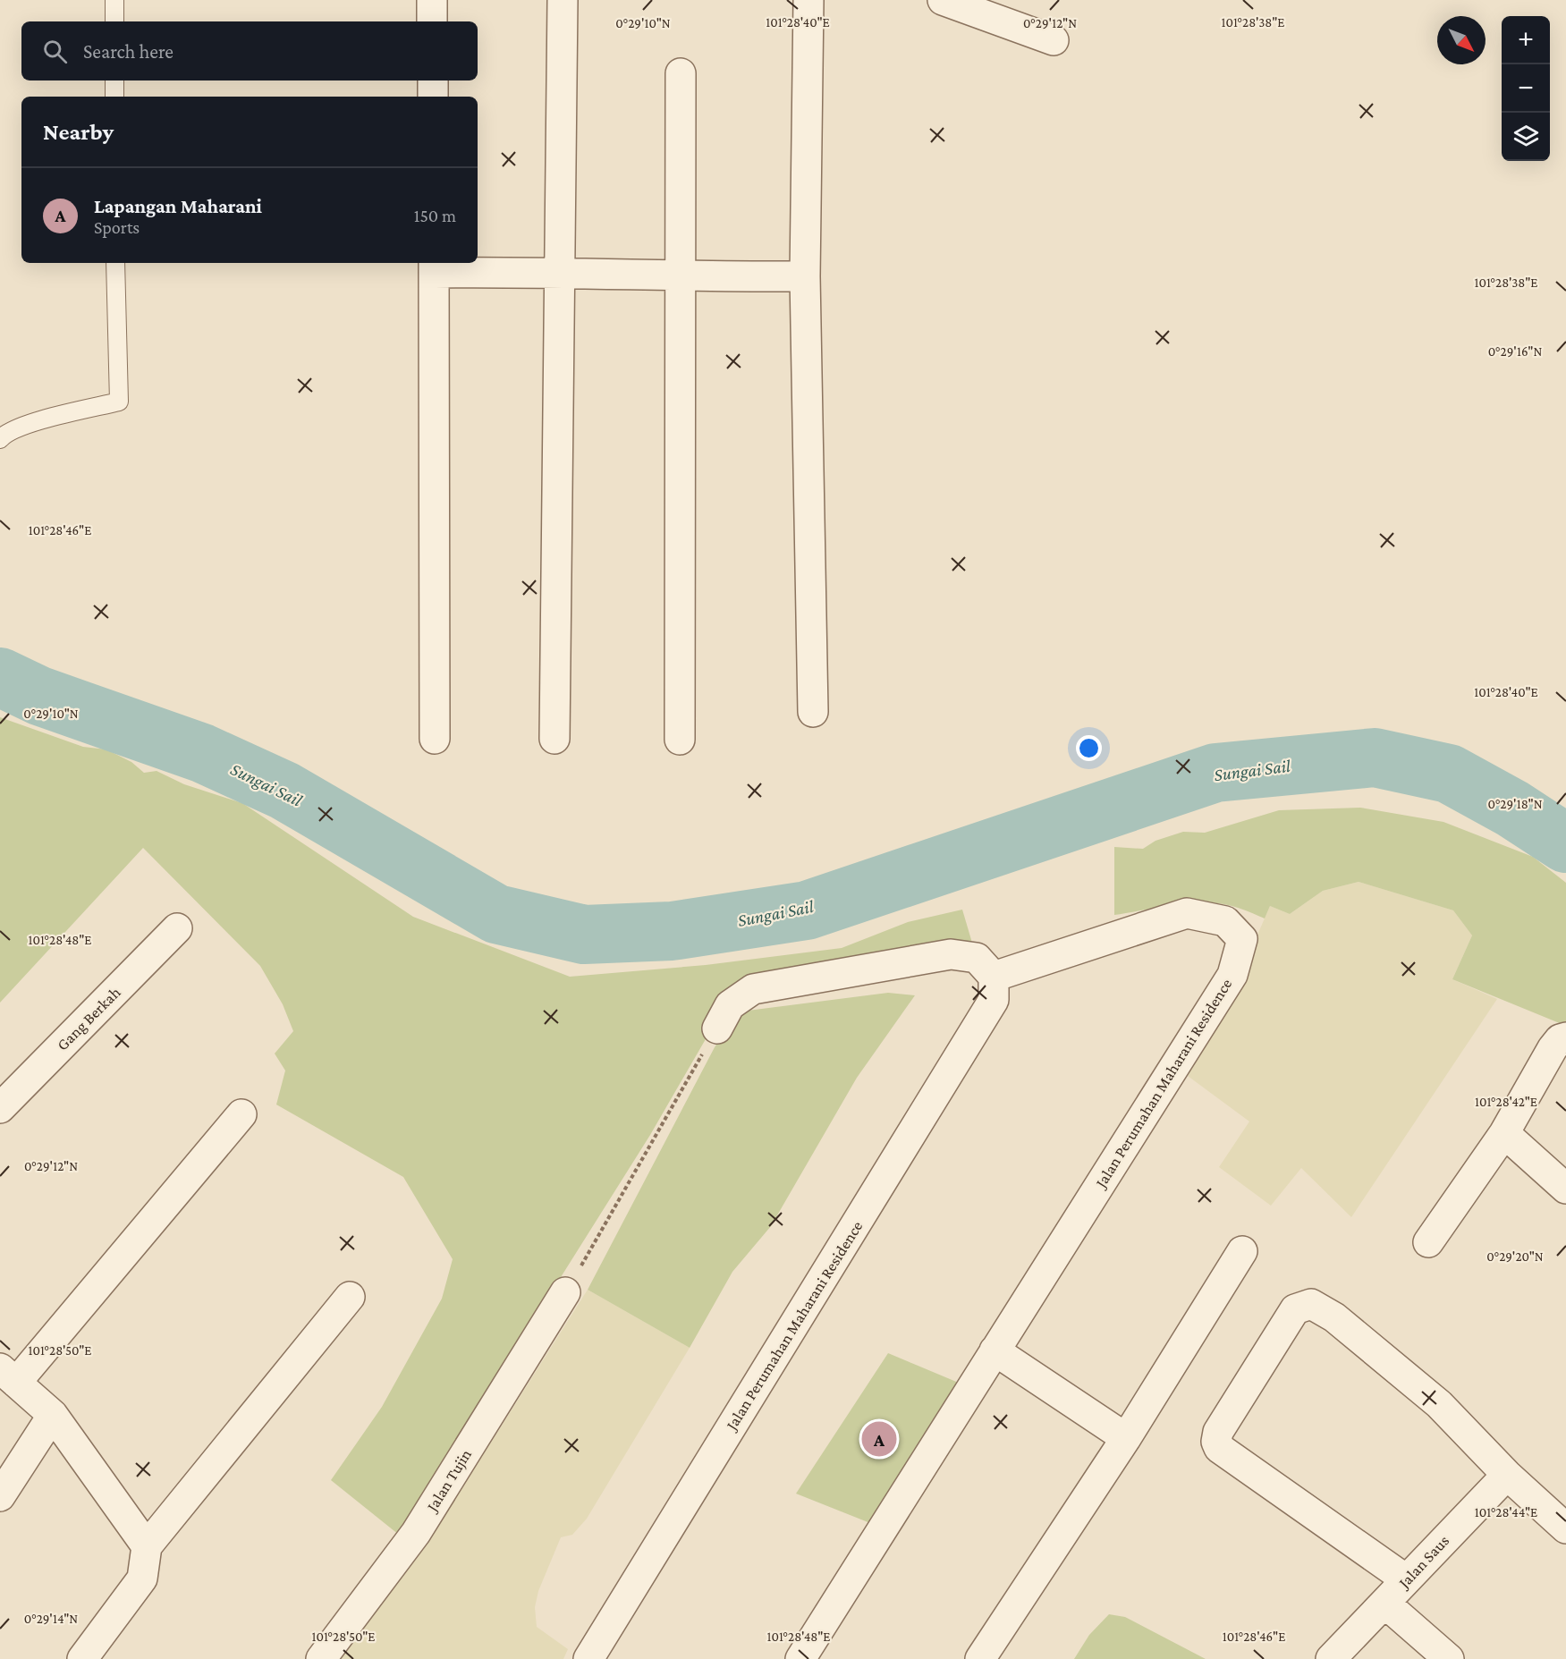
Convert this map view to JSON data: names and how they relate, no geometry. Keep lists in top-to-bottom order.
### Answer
{
  "streets": {
    "street": [
      "Gang Berkah",
      "Jalan Perumahan Maharani Residence",
      "Jalan Tujin",
      "Jalan Saus"
    ]
  },
  "water": ["Sungai Sail"],
  "north": "bottom right",
  "page": {
    "map_buttons": ["+", "−"],
    "search": "Search here",
    "heading": "Nearby",
    "list": [
      {
        "mark": "A",
        "name": "Lapangan Maharani",
        "note": "Sports",
        "value": "150 m"
      }
    ],
    "pins": "A"
  },
  "coordinates": [
    "101°28'40\"E",
    "101°28'38\"E",
    "0°29'10\"N",
    "0°29'12\"N",
    "0°29'16\"N",
    "101°28'46\"E",
    "0°29'18\"N",
    "101°28'48\"E",
    "101°28'42\"E",
    "0°29'20\"N",
    "101°28'50\"E",
    "101°28'44\"E",
    "0°29'14\"N"
  ]
}
